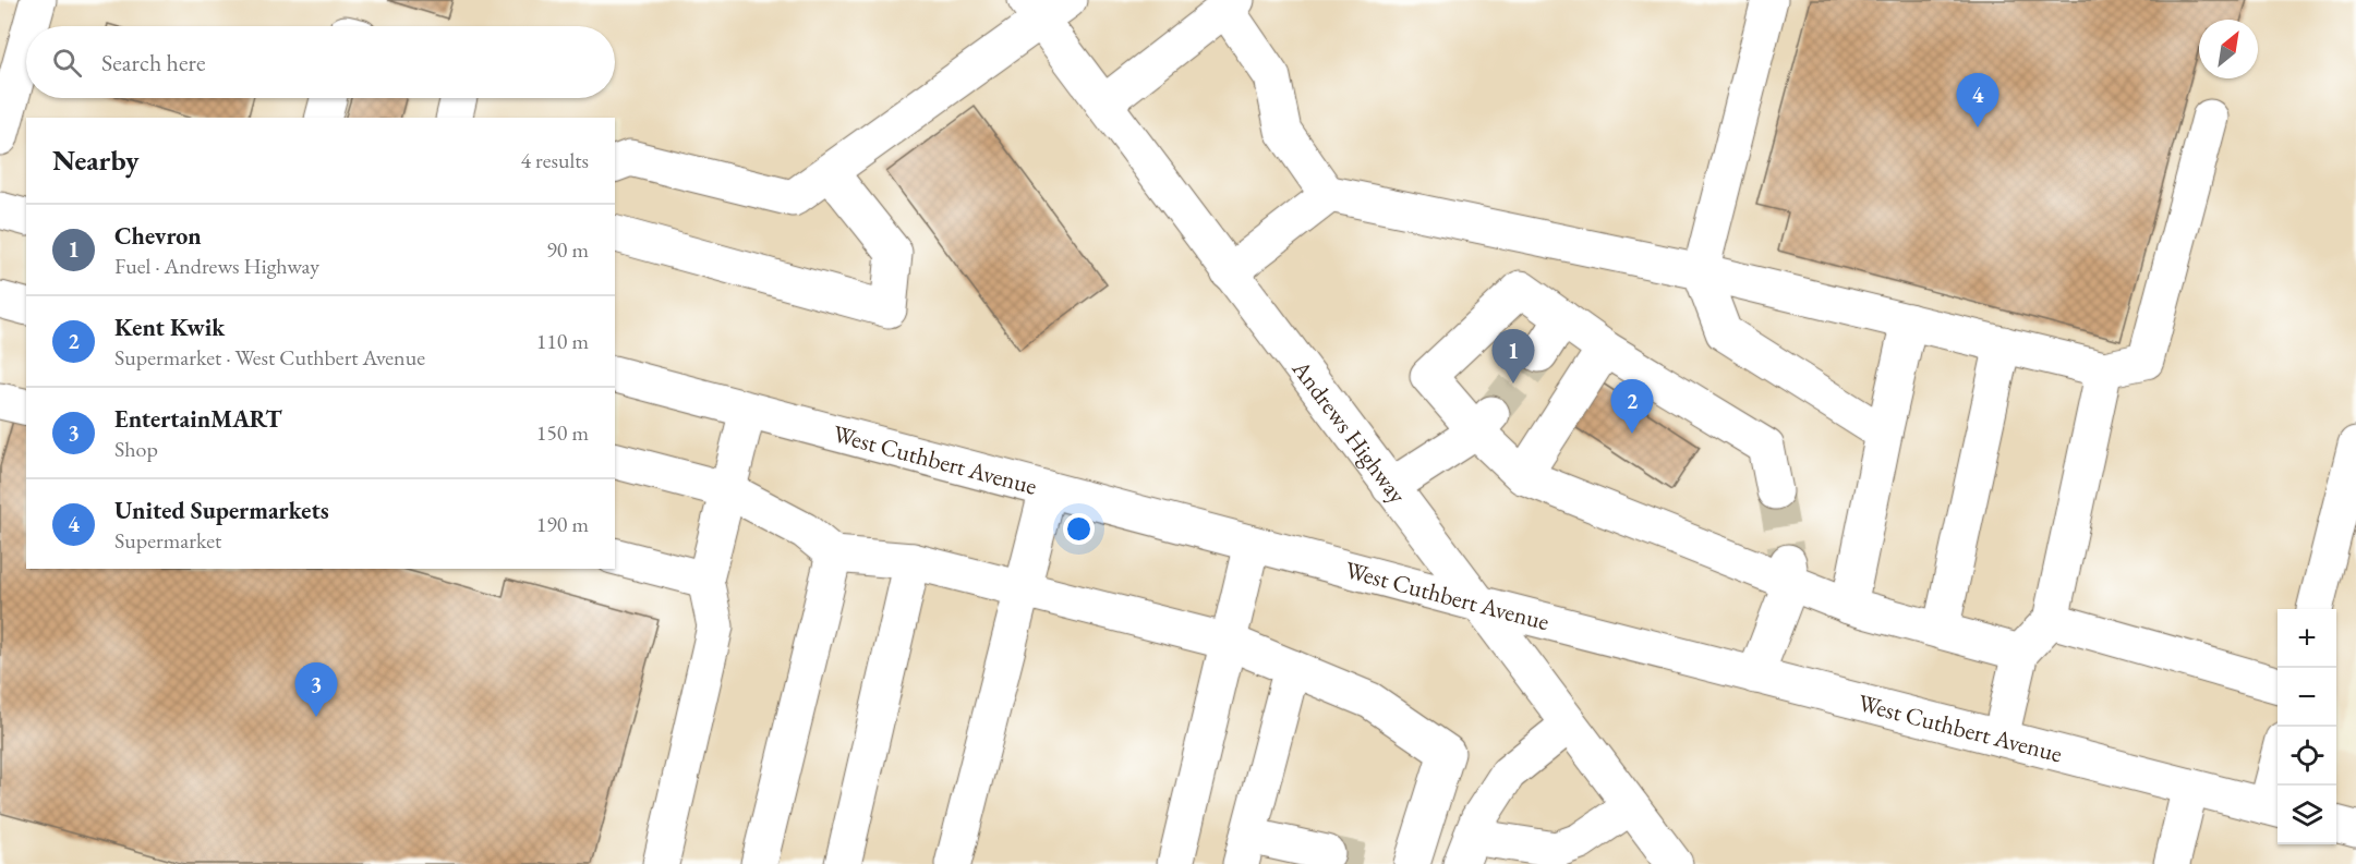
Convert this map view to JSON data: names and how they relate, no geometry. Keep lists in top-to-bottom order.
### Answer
{
  "streets": {
    "street": ["Andrews Highway", "West Cuthbert Avenue"]
  },
  "crossings": [
    ["Andrews Highway", "West Cuthbert Avenue"]
  ],
  "north": "top right",
  "page": {
    "search": "Search here",
    "pins": [
      "4",
      "1",
      "2",
      "3"
    ],
    "heading": ["Nearby", "4 results"],
    "list": [
      {
        "mark": "1",
        "name": "Chevron",
        "note": "Fuel · Andrews Highway",
        "value": "90 m"
      },
      {
        "mark": "2",
        "name": "Kent Kwik",
        "note": "Supermarket · West Cuthbert Avenue",
        "value": "110 m"
      },
      {
        "mark": "3",
        "name": "EntertainMART",
        "note": "Shop",
        "value": "150 m"
      },
      {
        "mark": "4",
        "name": "United Supermarkets",
        "note": "Supermarket",
        "value": "190 m"
      }
    ],
    "map_buttons": ["+", "−"]
  }
}
